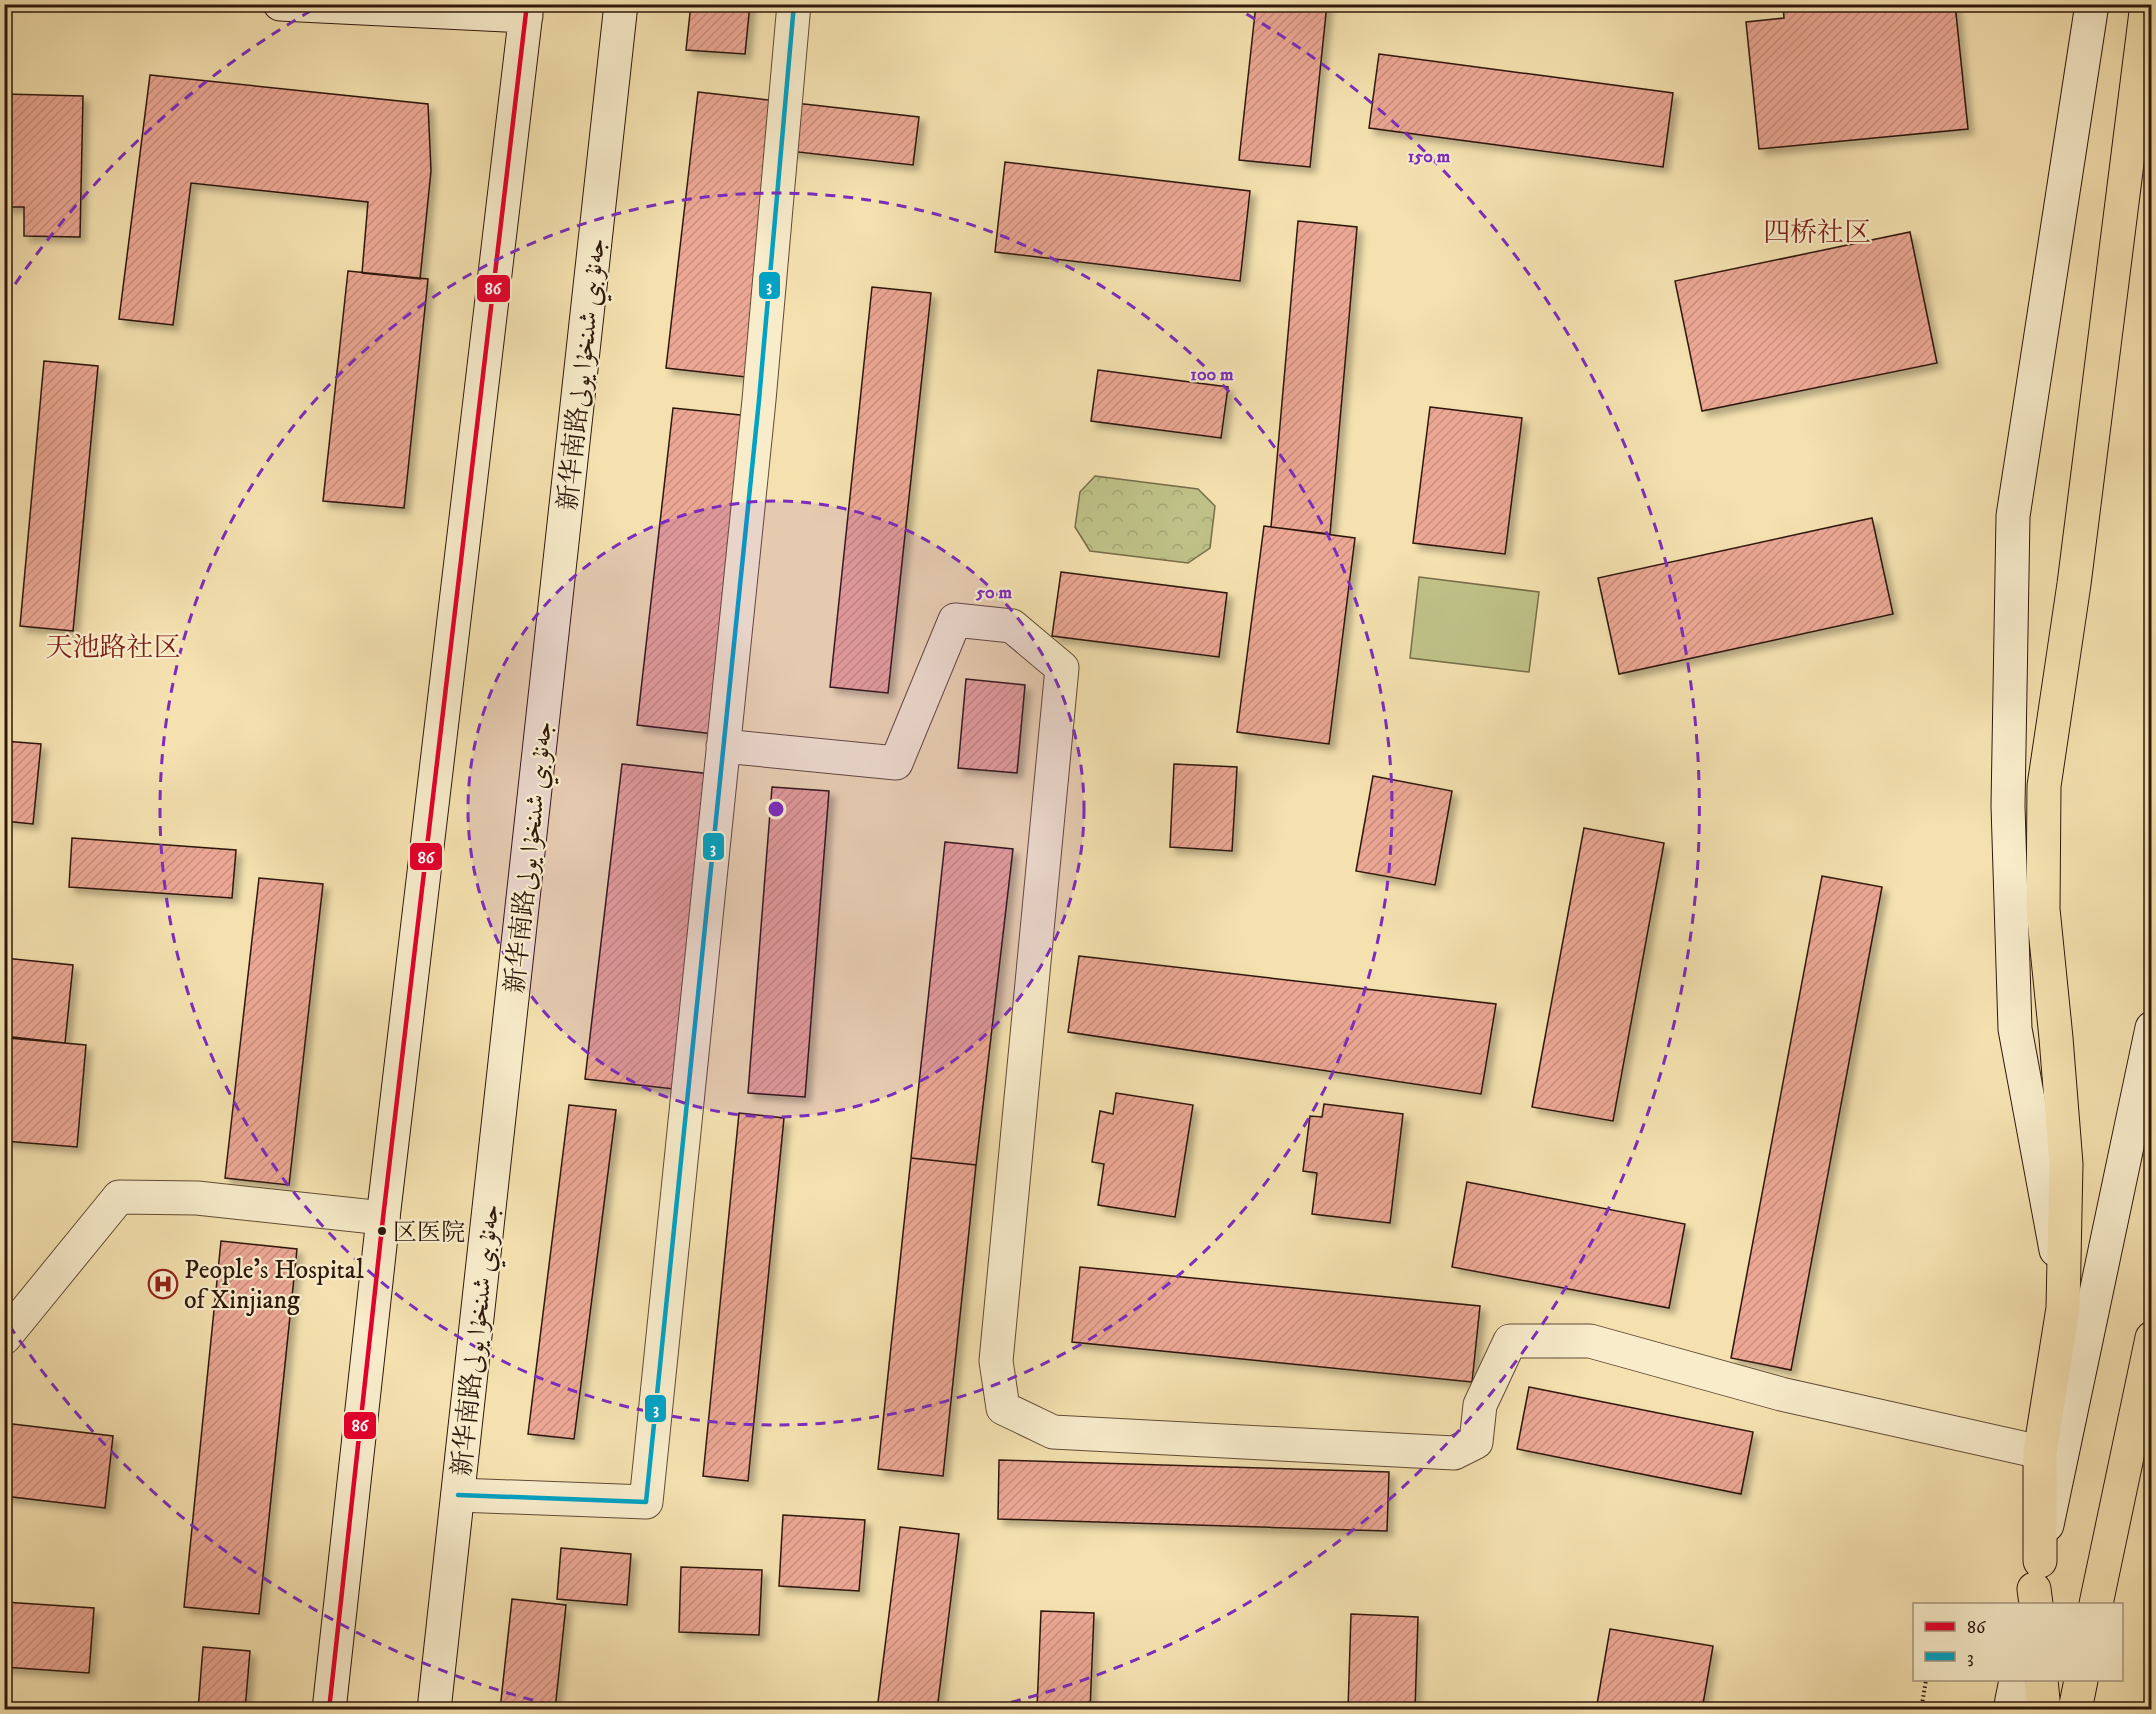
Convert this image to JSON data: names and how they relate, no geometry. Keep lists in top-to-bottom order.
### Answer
{
  "streets": {
    "street": ["新华南路جەنۇبىي شىنخۇا يولى"]
  },
  "districts": ["四桥社区", "天池路社区"],
  "places": {
    "other": ["区医院"],
    "hospital": ["People's Hospital of Xinjiang"]
  },
  "lines": ["transit line 86", "transit line 3"],
  "legend": ["86", "3"],
  "rings": ["150 m", "100 m", "50 m"]
}
